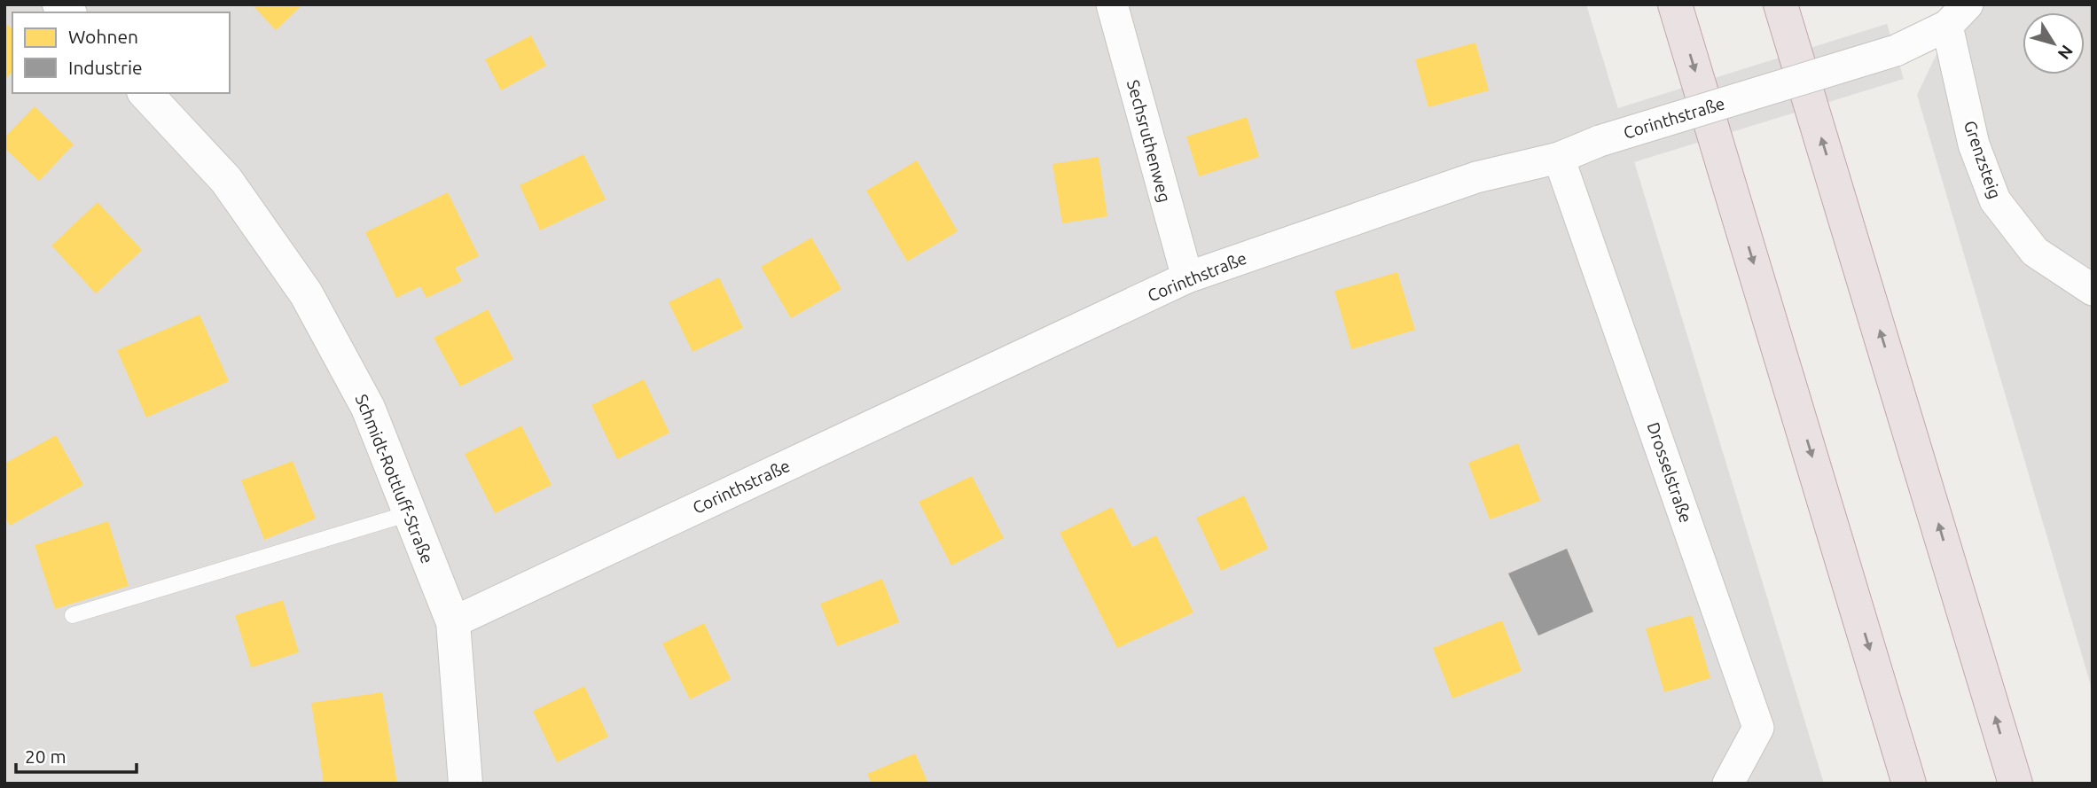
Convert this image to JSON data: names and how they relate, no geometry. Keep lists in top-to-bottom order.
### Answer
{
  "streets": {
    "street": [
      "Corinthstraße",
      "Sechsruthenweg",
      "Grenzsteig",
      "Drosselstraße",
      "Schmidt-Rottluff-Straße"
    ]
  },
  "crossings": [
    ["Corinthstraße", "Sechsruthenweg"],
    ["Corinthstraße", "Grenzsteig"],
    ["Corinthstraße", "Drosselstraße"],
    ["Corinthstraße", "Schmidt-Rottluff-Straße"]
  ],
  "legend": ["Wohnen", "Industrie"],
  "scale_bar": "20 m",
  "north": "bottom right"
}
